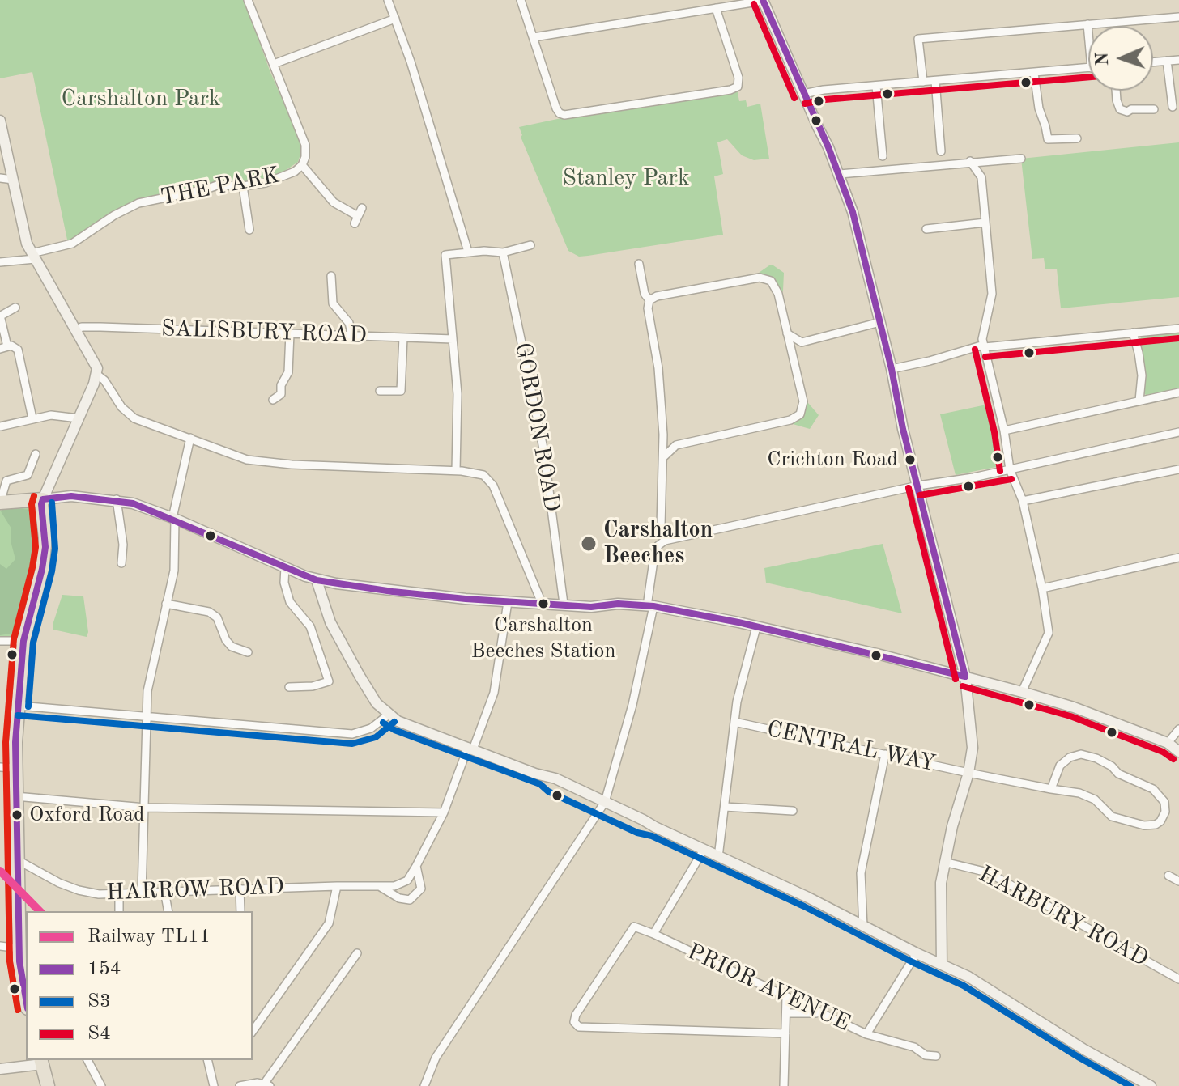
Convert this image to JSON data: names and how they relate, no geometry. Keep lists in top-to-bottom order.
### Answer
{
  "streets": {
    "street": [
      "THE PARK",
      "SALISBURY ROAD",
      "GORDON ROAD",
      "CENTRAL WAY",
      "HARROW ROAD",
      "HARBURY ROAD",
      "PRIOR AVENUE"
    ]
  },
  "parks": ["Carshalton Park", "Stanley Park"],
  "places": [
    "Crichton Road",
    "Carshalton Beeches",
    "Carshalton Beeches Station",
    "Oxford Road"
  ],
  "lines": [
    "transit line 154",
    "transit line S4",
    "transit line S3",
    "rail line TL11"
  ],
  "legend": [
    "Railway TL11",
    "154",
    "S3",
    "S4"
  ],
  "north": "left"
}
